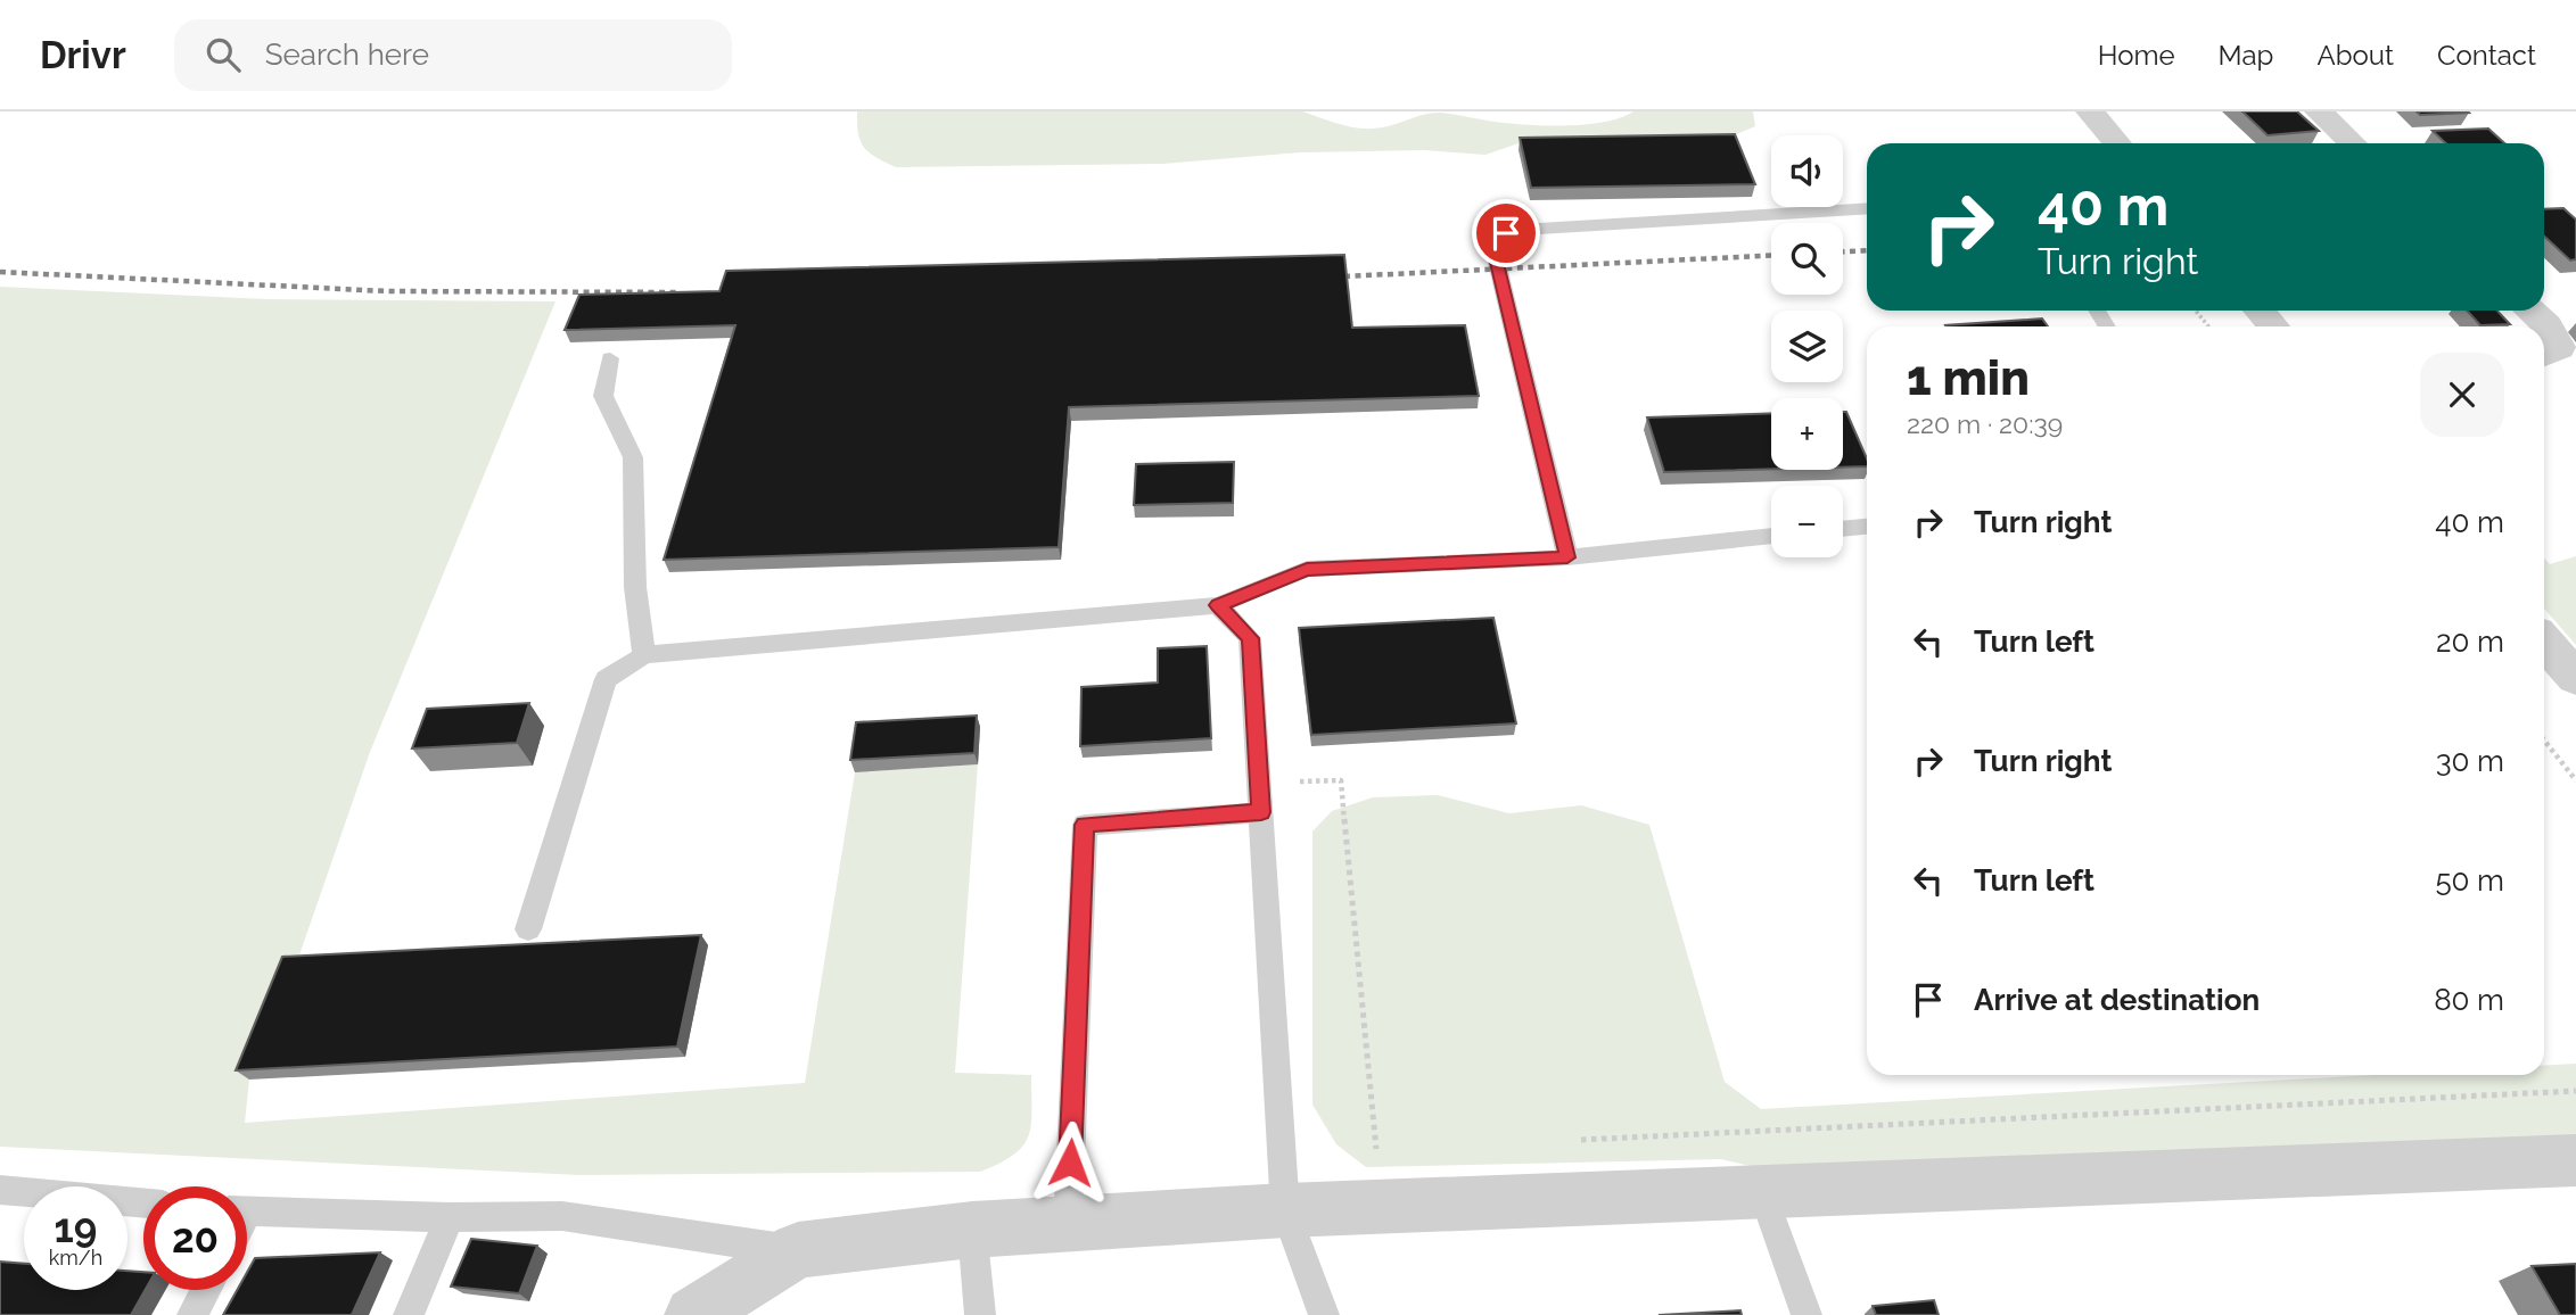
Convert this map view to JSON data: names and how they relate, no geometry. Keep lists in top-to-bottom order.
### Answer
{
  "page": {
    "header": "Drivr",
    "search": "Search here",
    "nav": [
      "Home",
      "Map",
      "About",
      "Contact"
    ],
    "map_buttons": ["+", "−"],
    "turn": ["40 m", "Turn right"],
    "heading": ["1 min", "220 m · 20:39"],
    "list": [
      {
        "name": "Turn right",
        "value": "40 m"
      },
      {
        "name": "Turn left",
        "value": "20 m"
      },
      {
        "name": "Turn right",
        "value": "30 m"
      },
      {
        "name": "Turn left",
        "value": "50 m"
      },
      {
        "name": "Arrive at destination",
        "value": "80 m"
      }
    ],
    "speed": "19 km/h",
    "limit": "20"
  }
}
